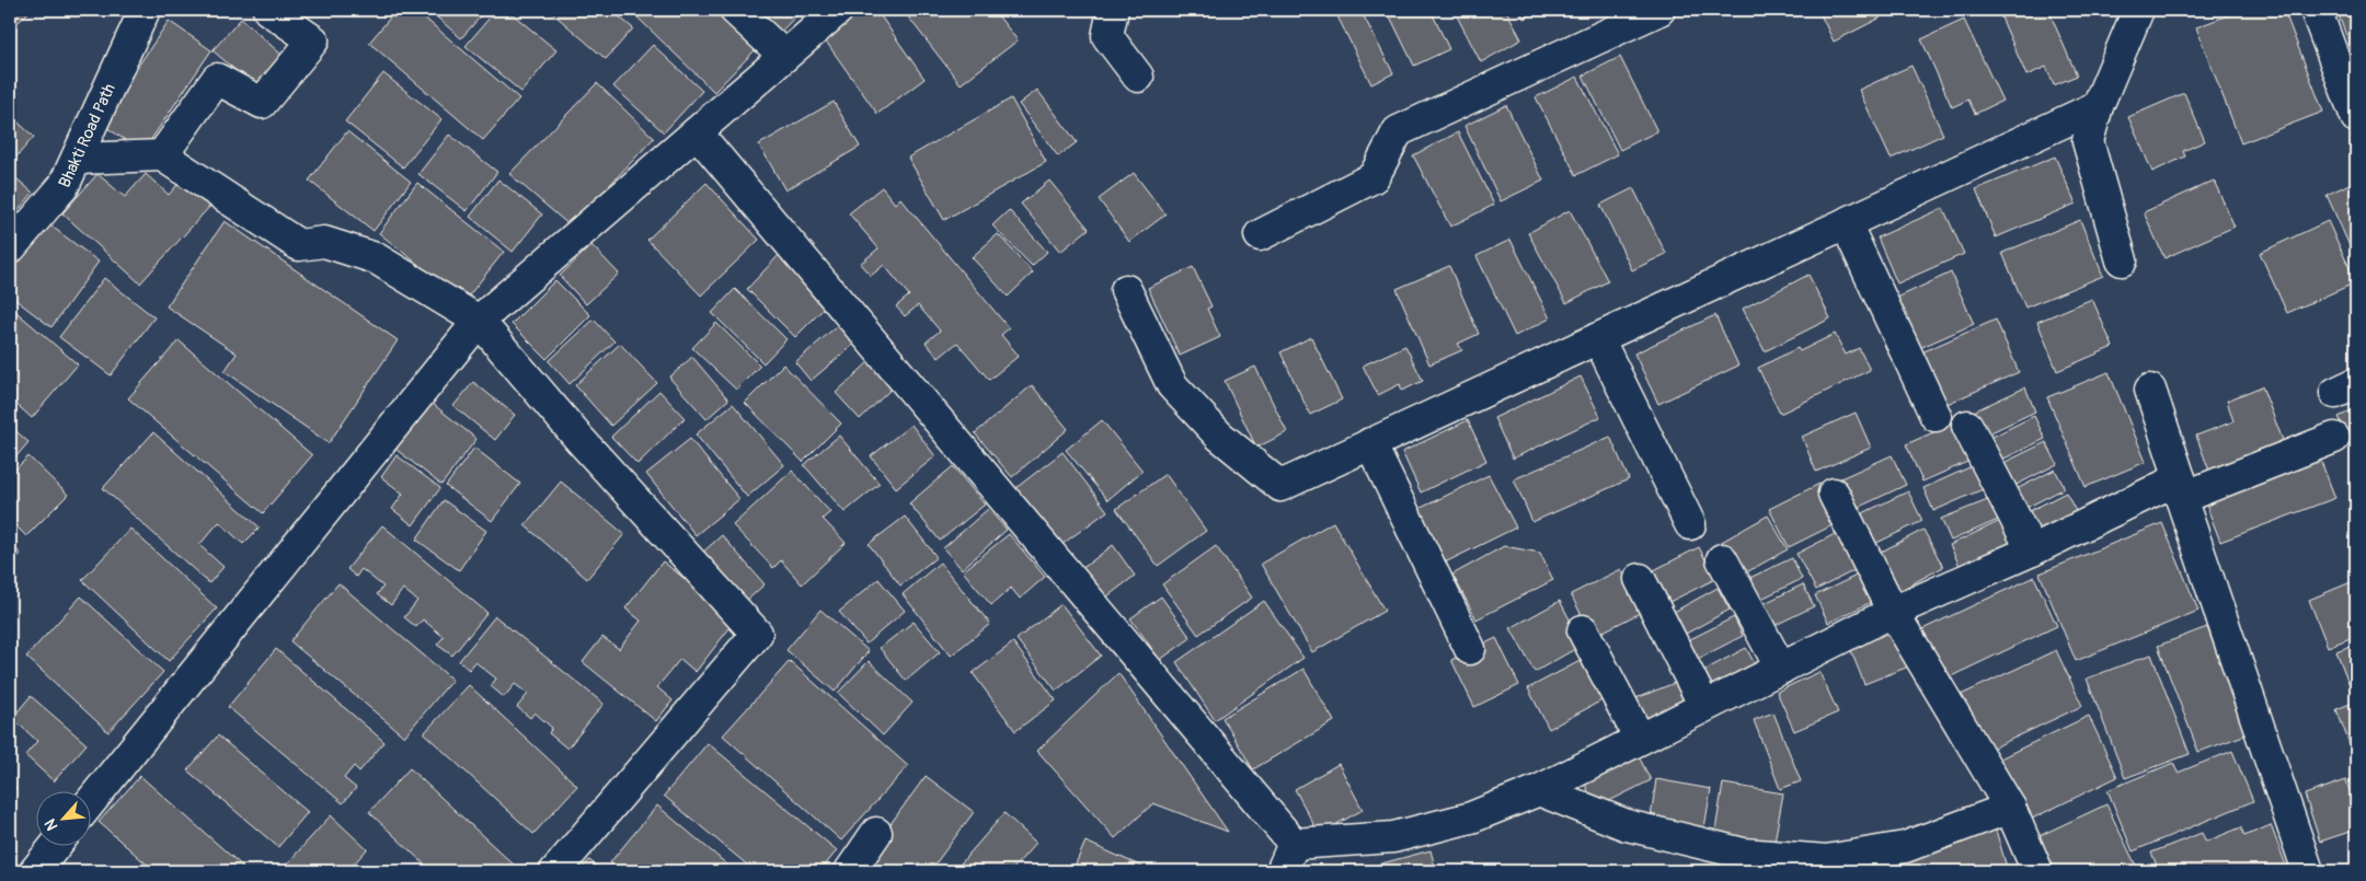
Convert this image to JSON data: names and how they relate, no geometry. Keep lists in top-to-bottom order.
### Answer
{
  "streets": {
    "street": ["Bhakti Road Path"]
  },
  "north": "bottom left"
}
